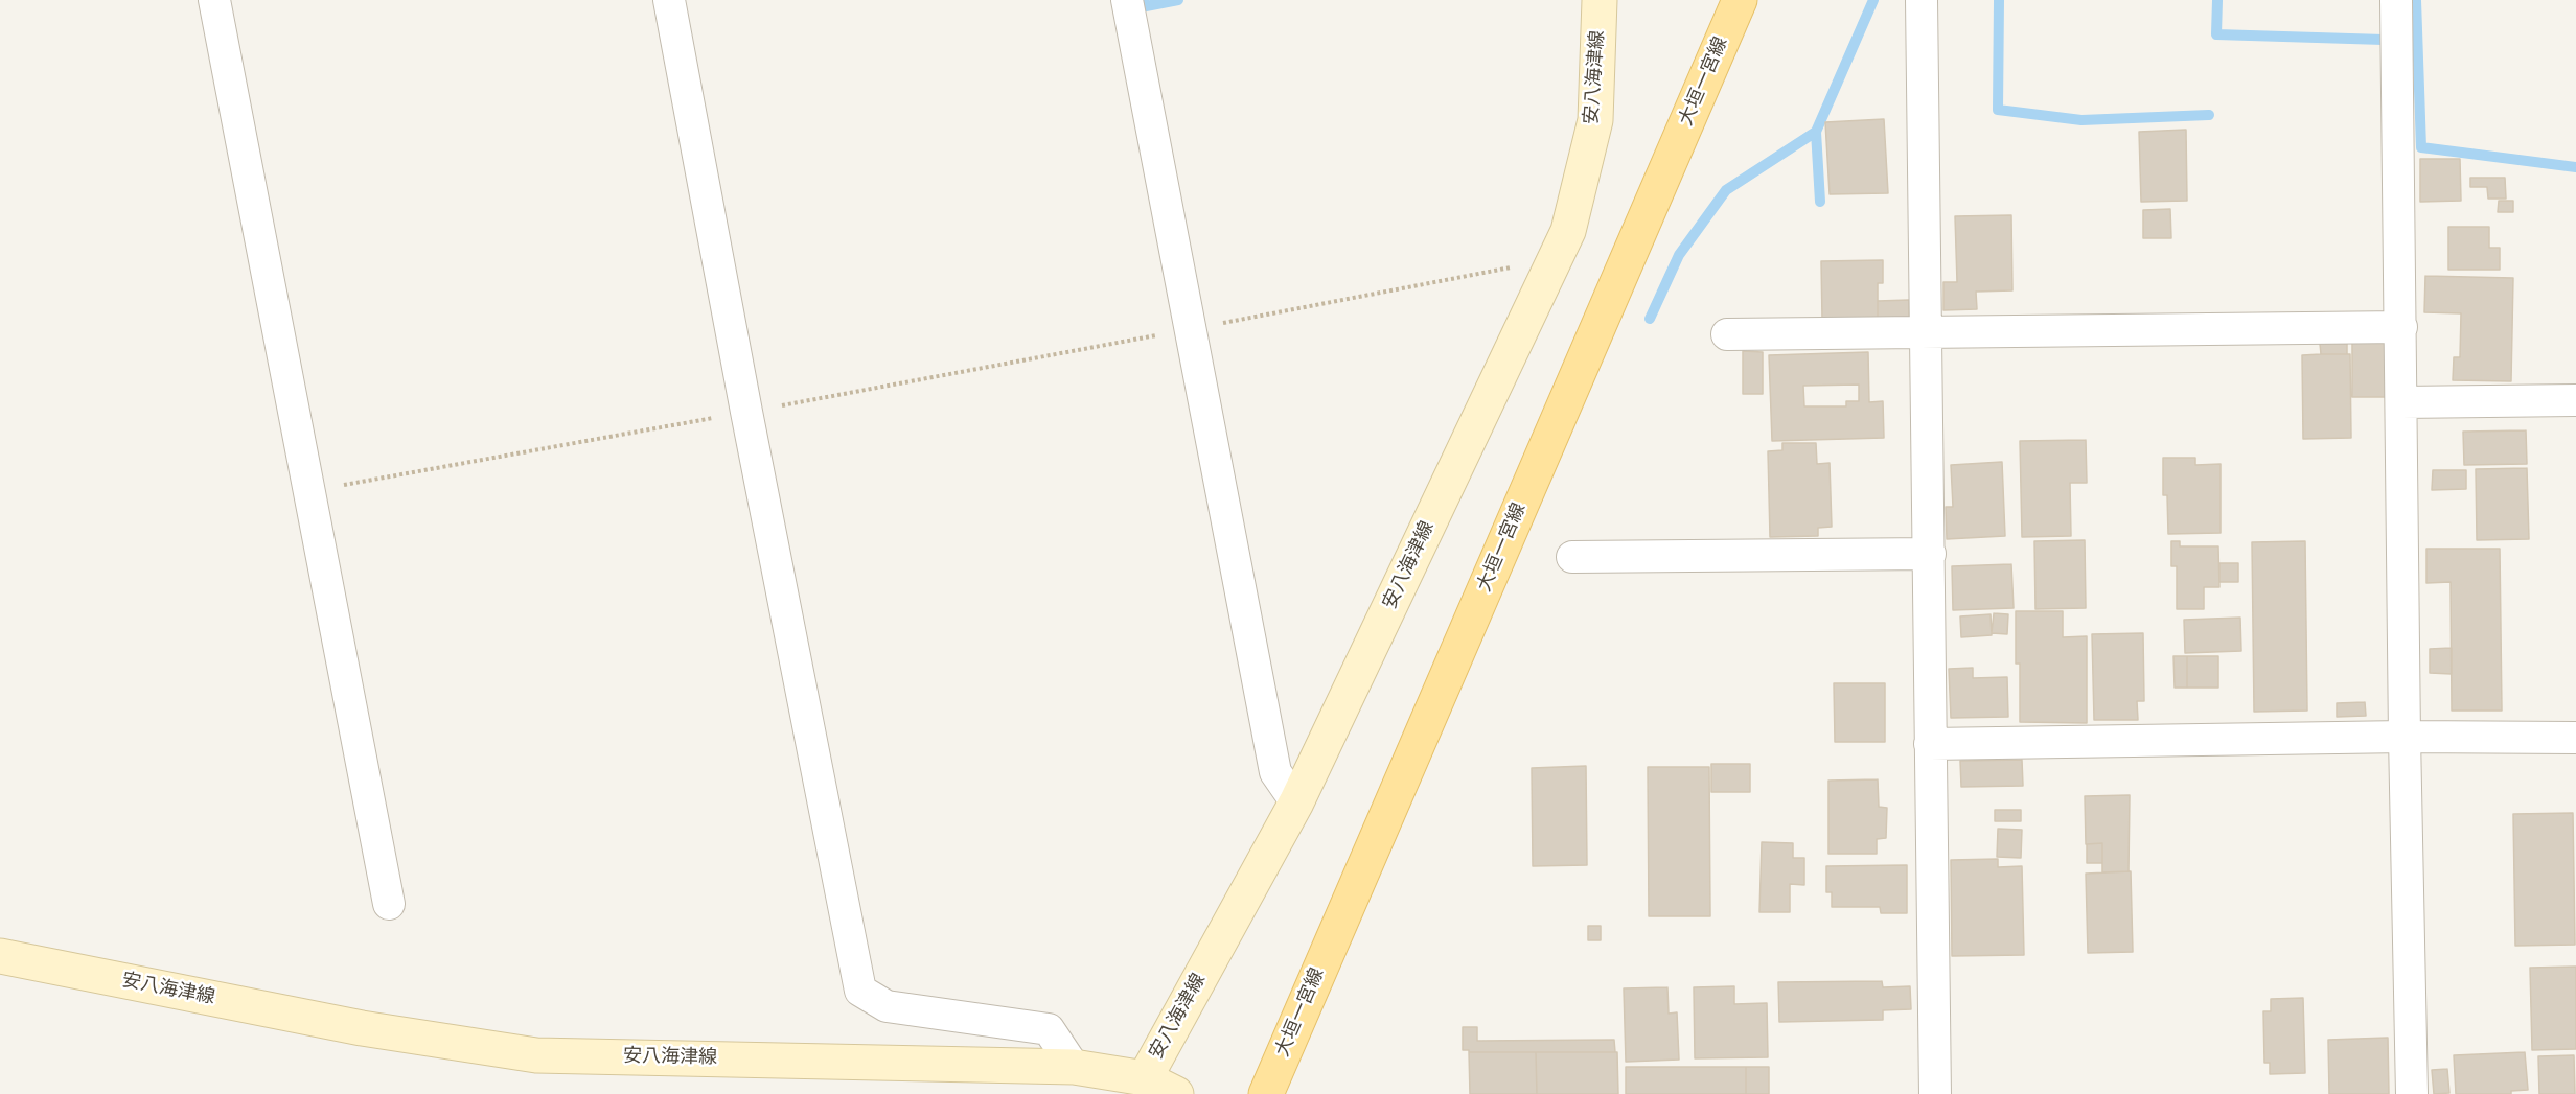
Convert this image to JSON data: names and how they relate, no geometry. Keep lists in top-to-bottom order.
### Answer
{
  "streets": {
    "main road": ["安八海津線", "大垣一宮線"]
  }
}
